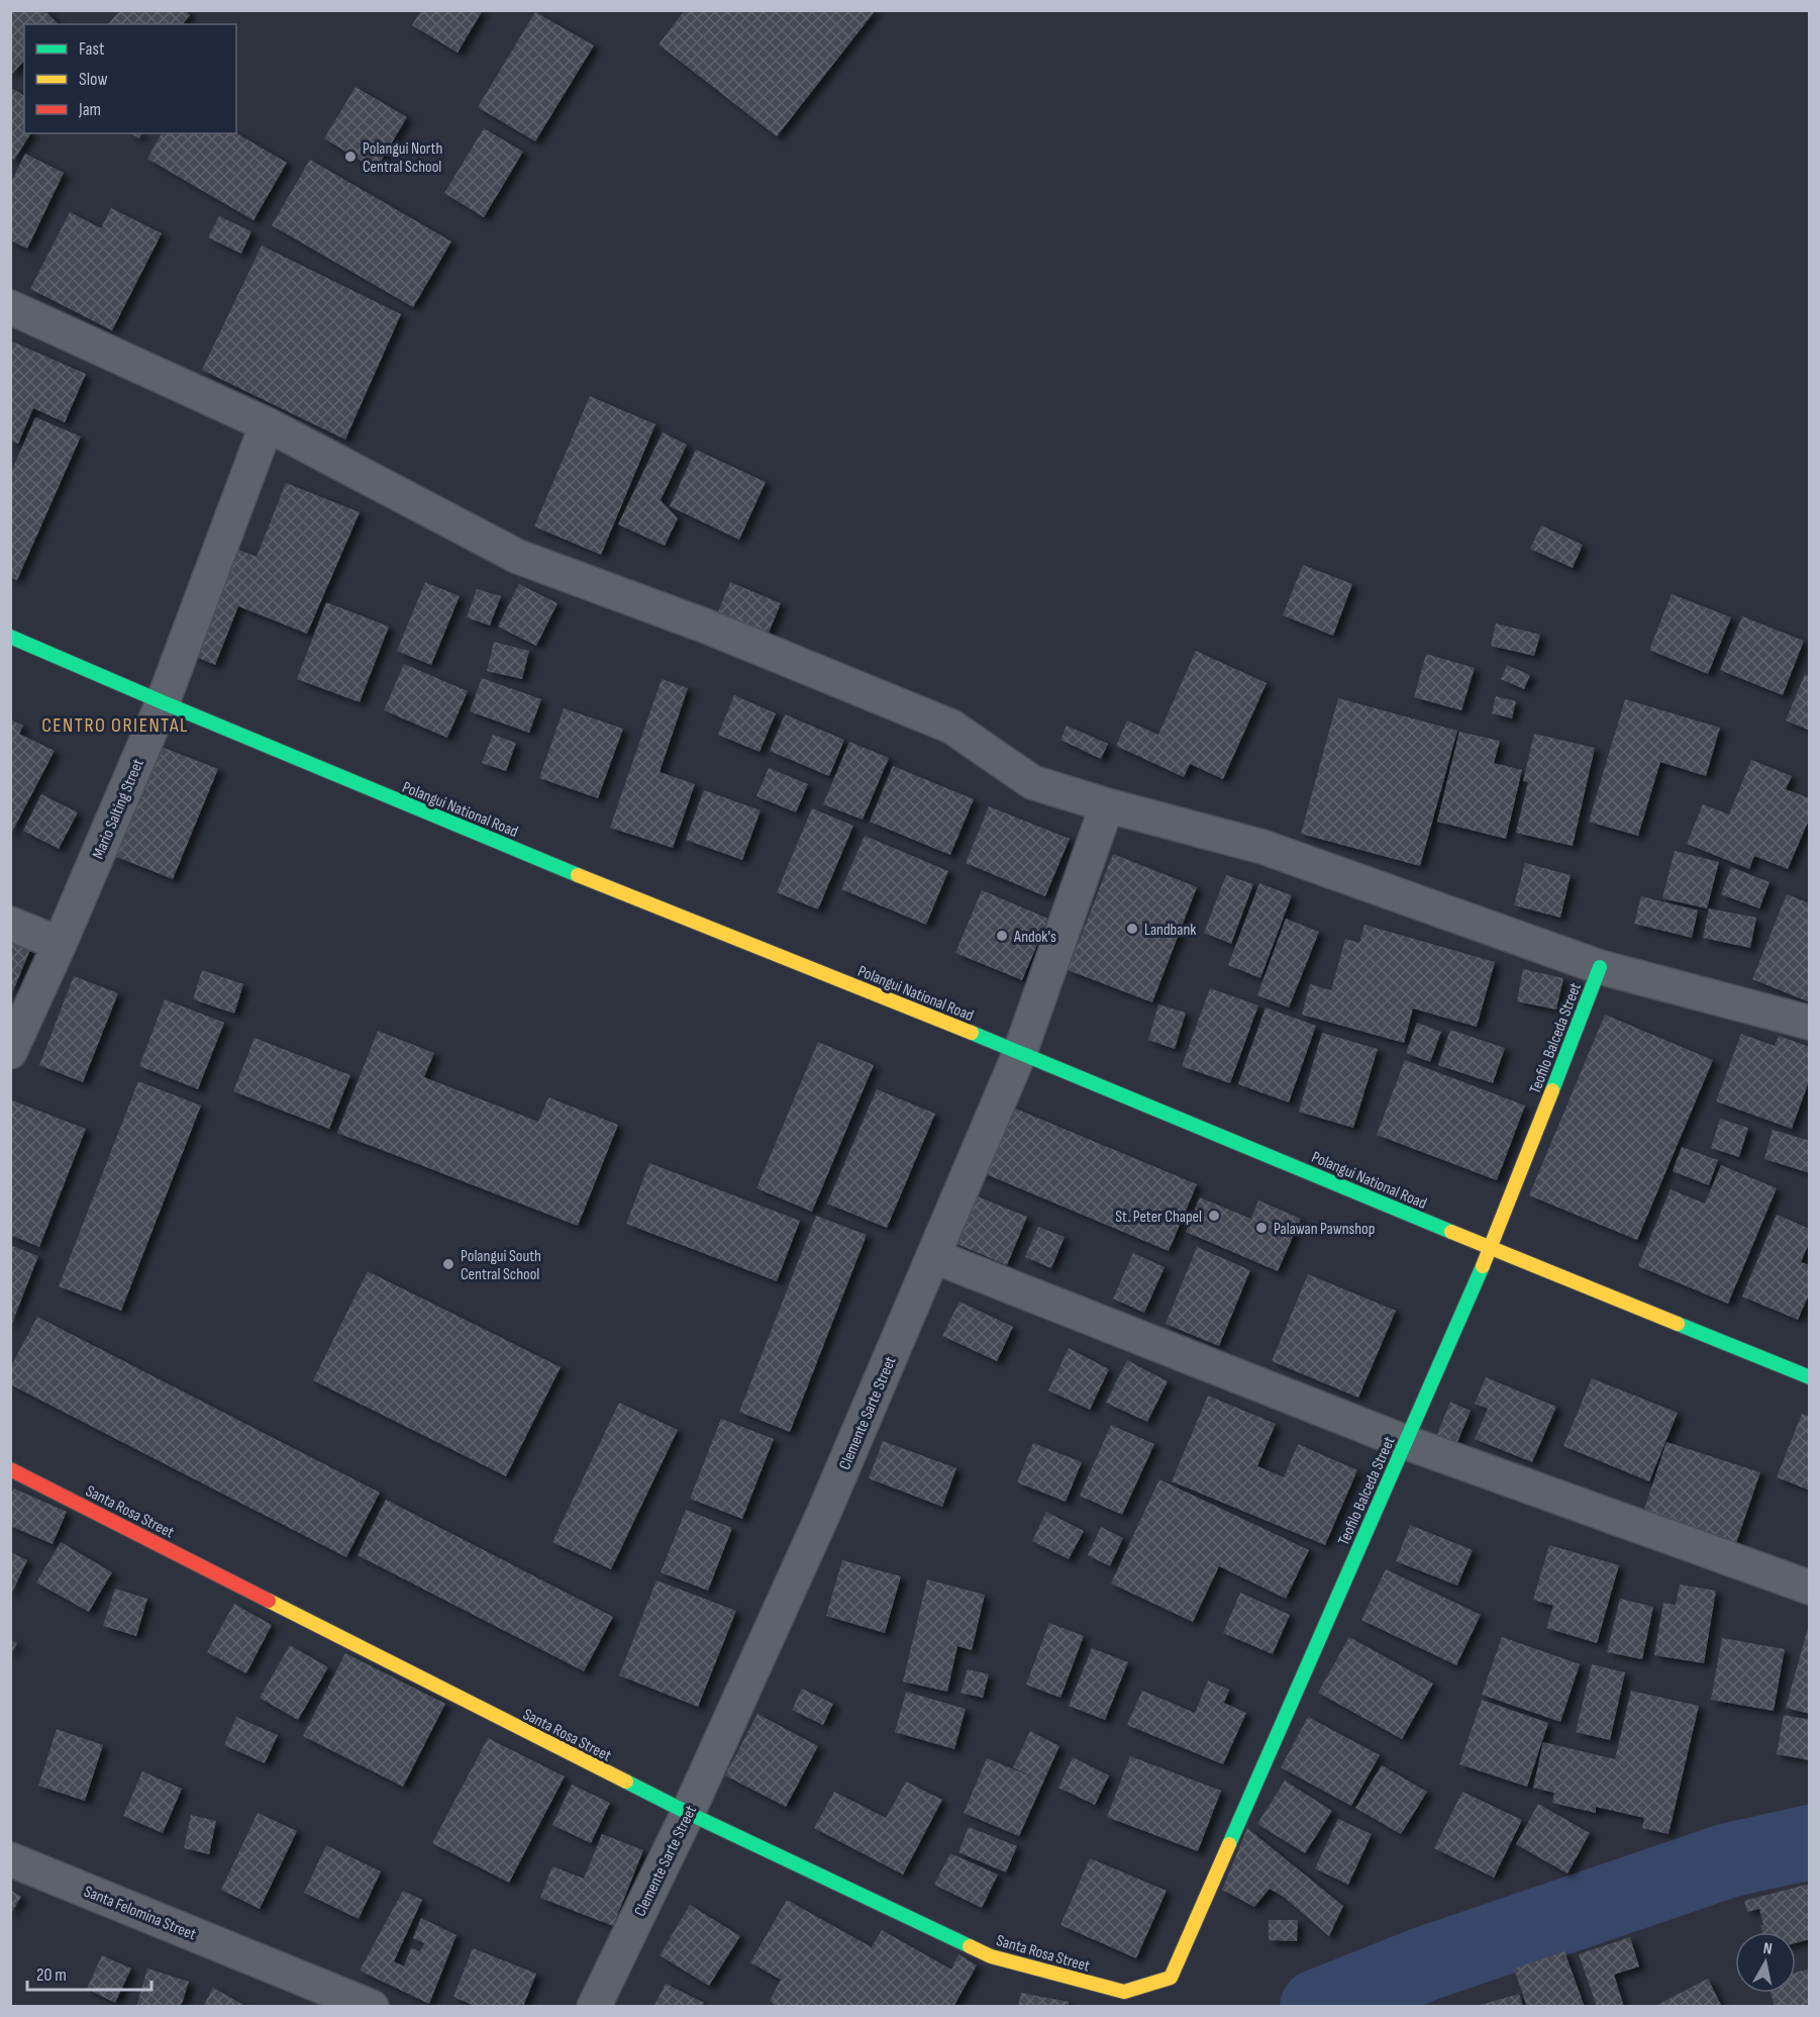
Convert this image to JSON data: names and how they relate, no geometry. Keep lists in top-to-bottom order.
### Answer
{
  "streets": {
    "street": [
      "Mario Salting Street",
      "Polangui National Road",
      "Teofilo Balceda Street",
      "Clemente Sarte Street",
      "Santa Rosa Street",
      "Santa Felomina Street"
    ]
  },
  "crossings": [
    ["Mario Salting Street", "Polangui National Road"],
    ["Polangui National Road", "Teofilo Balceda Street"],
    ["Polangui National Road", "Clemente Sarte Street"],
    ["Teofilo Balceda Street", "Santa Rosa Street"],
    ["Clemente Sarte Street", "Santa Rosa Street"]
  ],
  "districts": ["CENTRO ORIENTAL"],
  "places": [
    "Polangui North Central School",
    "Landbank",
    "Andok's",
    "St. Peter Chapel",
    "Palawan Pawnshop",
    "Polangui South Central School"
  ],
  "legend": ["Fast", "Slow", "Jam"],
  "scale_bar": "20 m",
  "north": "top"
}
